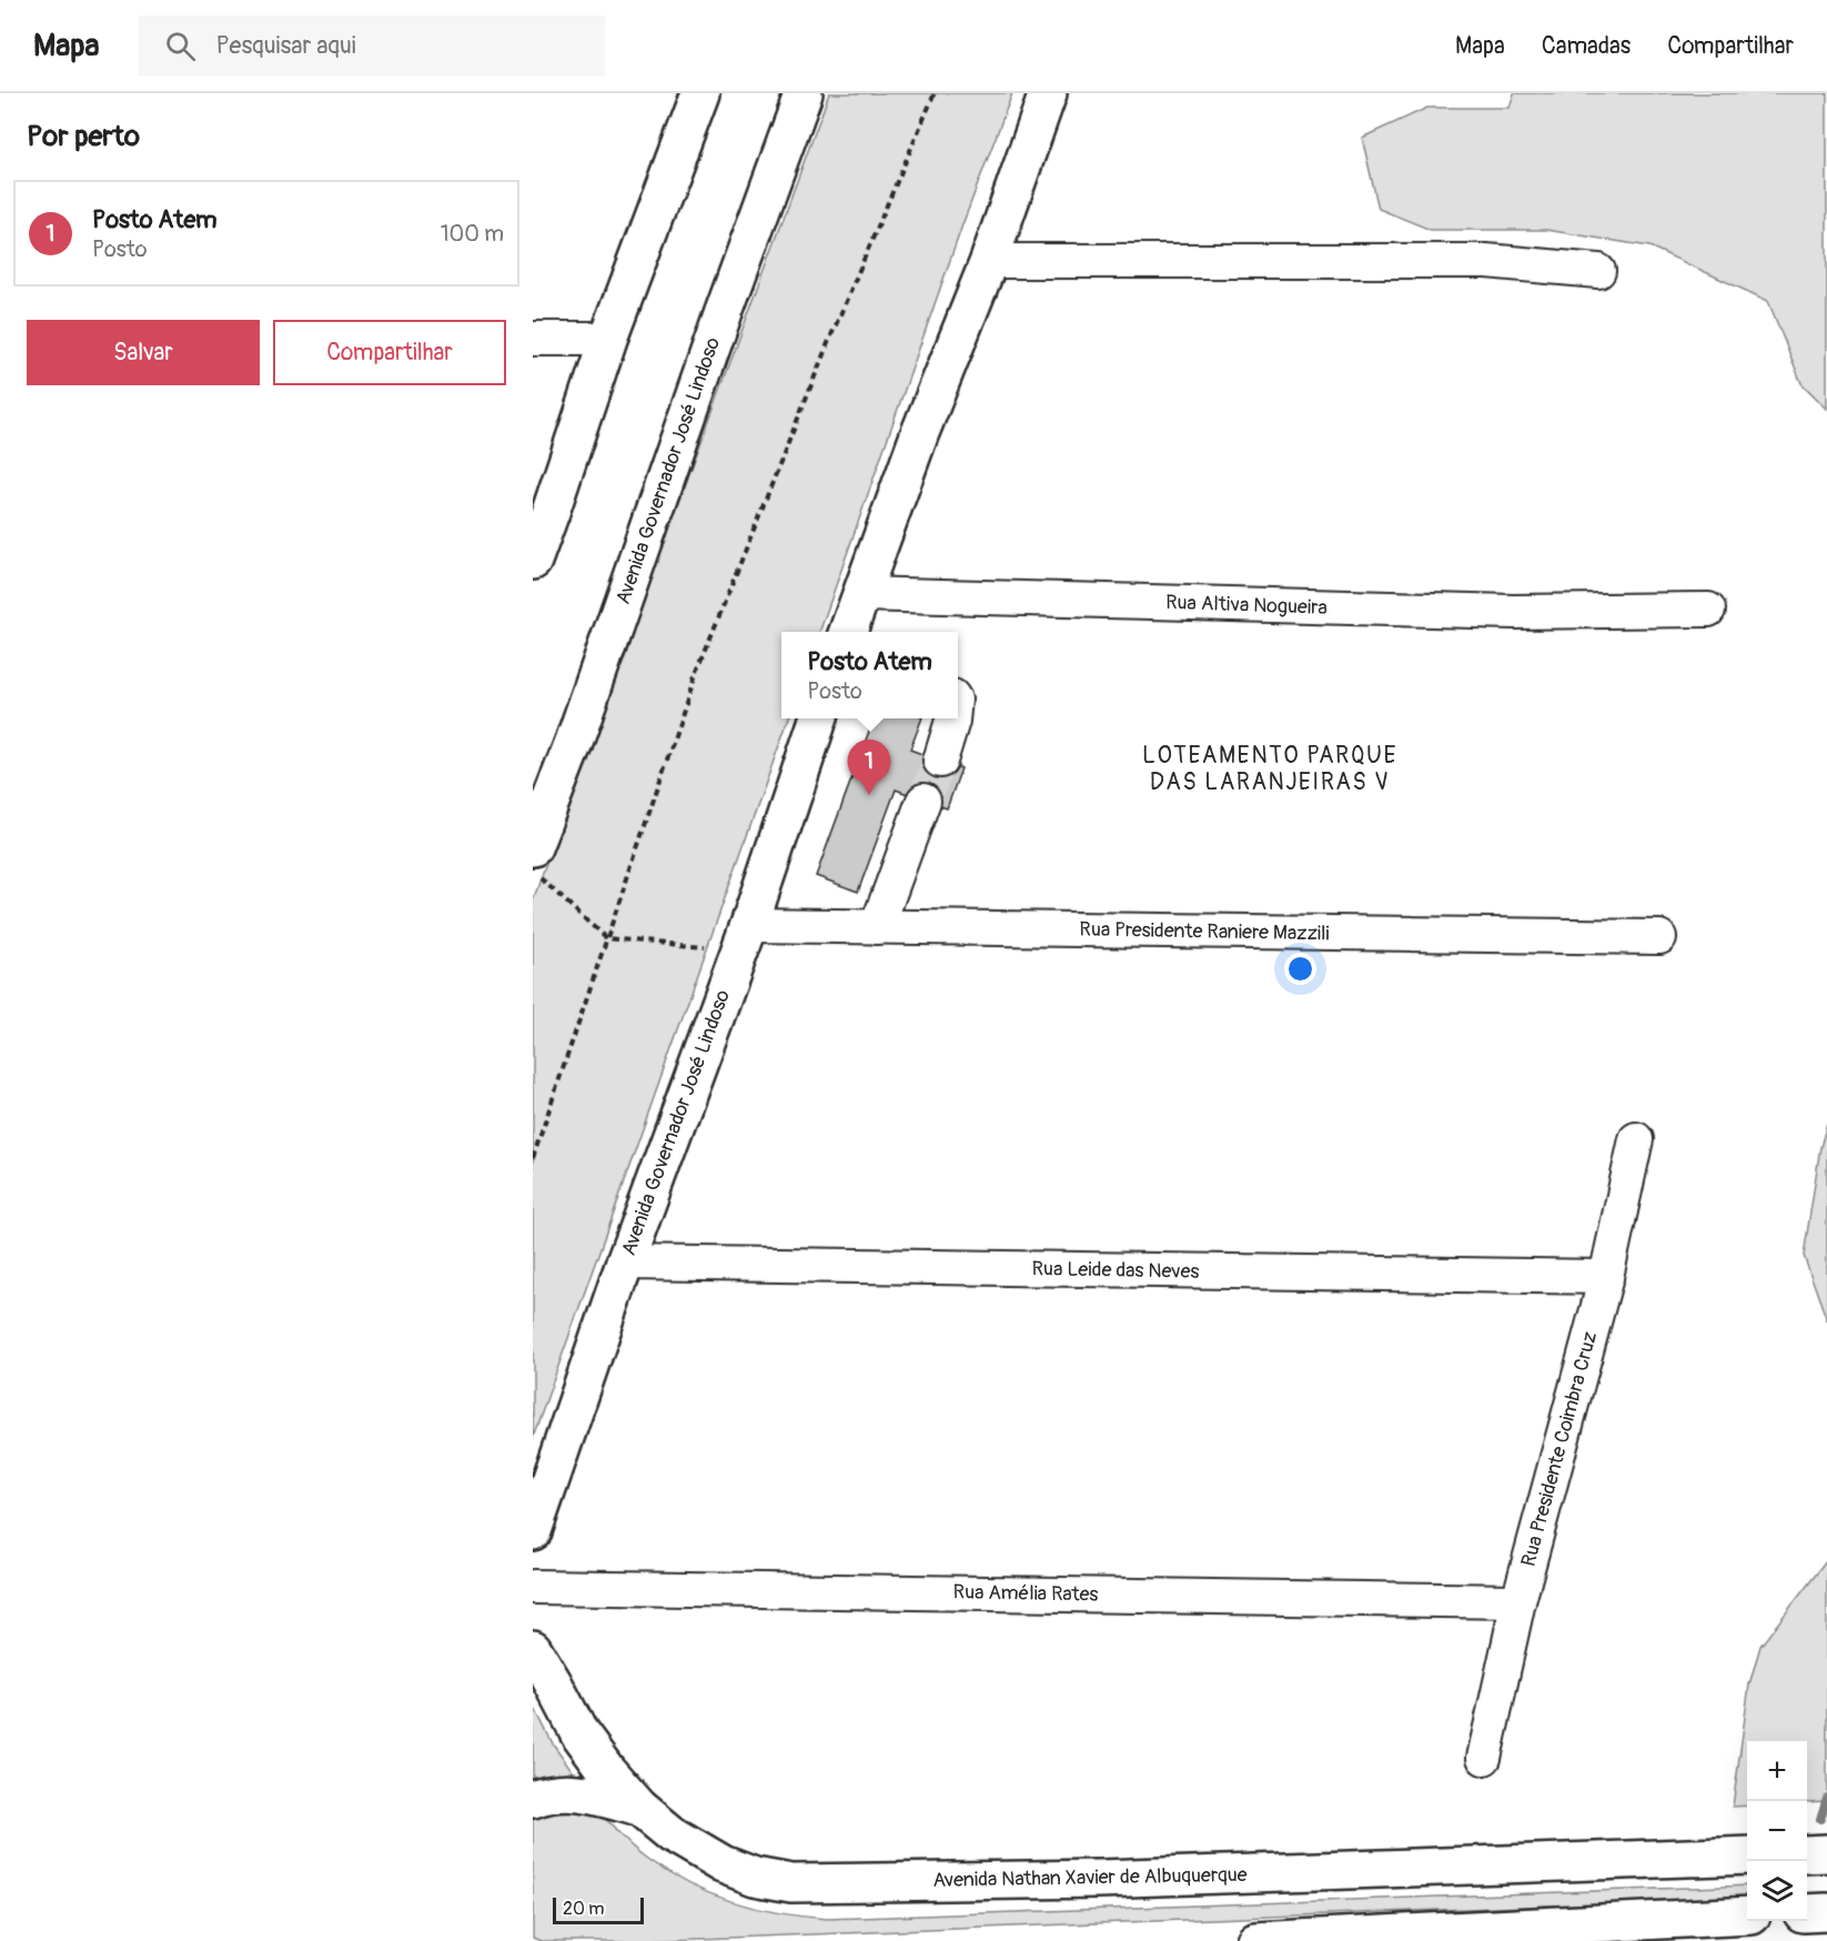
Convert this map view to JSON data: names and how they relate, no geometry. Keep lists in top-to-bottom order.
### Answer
{
  "streets": {
    "main road": ["Avenida Governador José Lindoso", "Avenida Nathan Xavier de Albuquerque"],
    "street": [
      "Rua Altiva Nogueira",
      "Rua Presidente Raniere Mazzili",
      "Rua Leide das Neves",
      "Rua Presidente Coimbra Cruz",
      "Rua Amélia Rates"
    ]
  },
  "crossings": [
    ["Avenida Governador José Lindoso", "Rua Presidente Raniere Mazzili"],
    ["Avenida Governador José Lindoso", "Rua Leide das Neves"],
    ["Rua Leide das Neves", "Rua Presidente Coimbra Cruz"],
    ["Rua Presidente Coimbra Cruz", "Rua Amélia Rates"]
  ],
  "districts": ["LOTEAMENTO PARQUE DAS LARANJEIRAS V"],
  "scale_bar": "20 m",
  "page": {
    "header": "Mapa",
    "search": "Pesquisar aqui",
    "nav": ["Mapa", "Camadas", "Compartilhar"],
    "heading": "Por perto",
    "list": [
      {
        "mark": "1",
        "name": "Posto Atem",
        "note": "Posto",
        "value": "100 m"
      }
    ],
    "buttons": ["Salvar", "Compartilhar"],
    "popup": ["Posto Atem", "Posto"],
    "pins": "1",
    "map_buttons": ["+", "−"],
    "scale": "20 m"
  }
}
